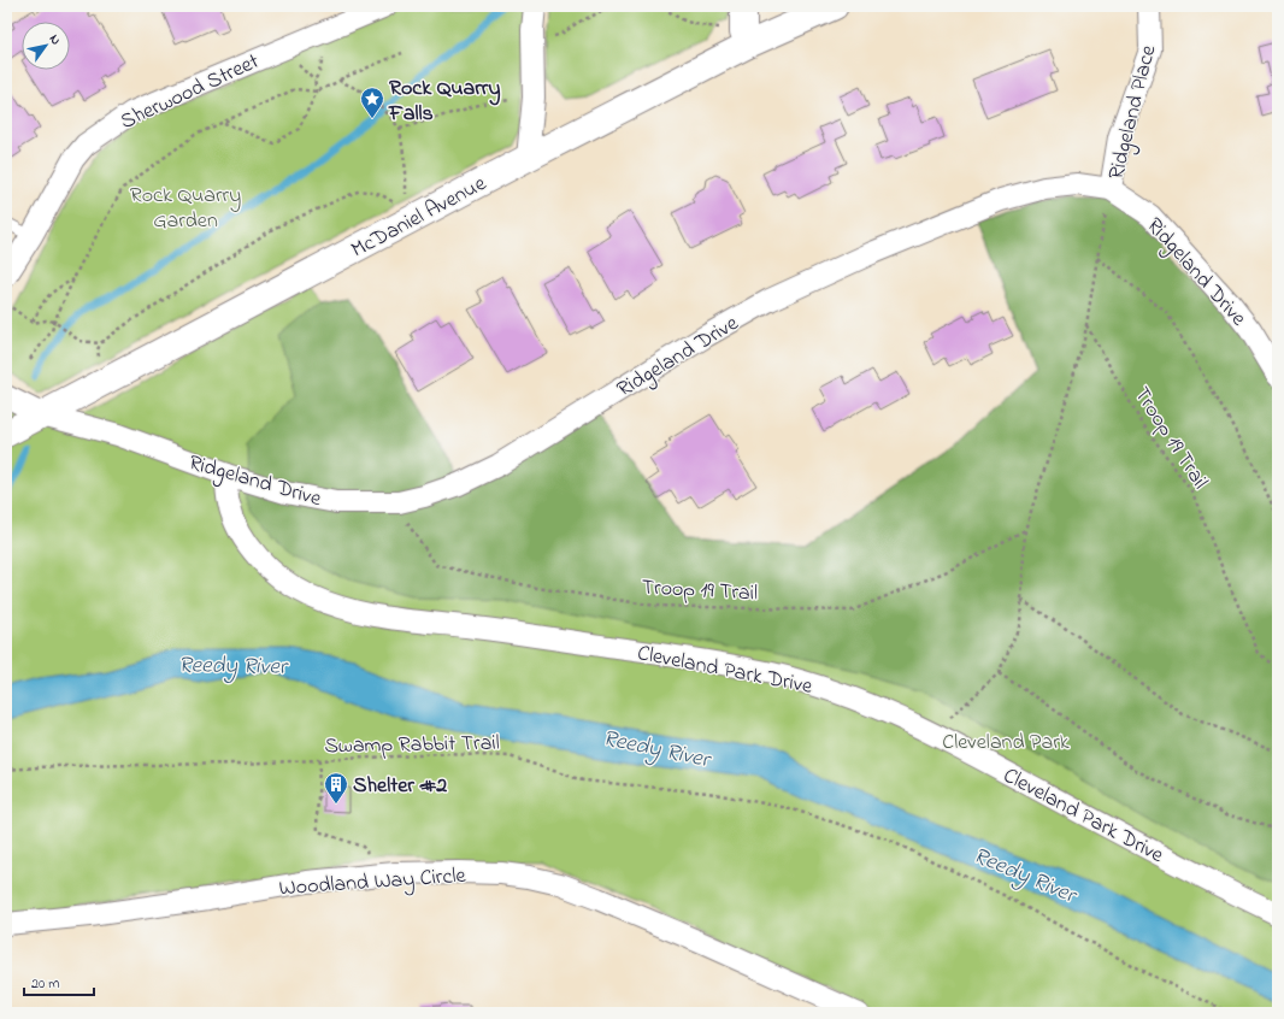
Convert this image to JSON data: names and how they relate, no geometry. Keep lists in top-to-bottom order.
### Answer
{
  "streets": {
    "street": [
      "Sherwood Street",
      "Ridgeland Place",
      "McDaniel Avenue",
      "Ridgeland Drive",
      "Cleveland Park Drive",
      "Woodland Way Circle"
    ],
    "path": ["Troop 19 Trail", "Swamp Rabbit Trail"]
  },
  "crossings": [
    ["Ridgeland Place", "Ridgeland Drive"],
    ["McDaniel Avenue", "Ridgeland Drive"],
    ["Ridgeland Drive", "Troop 19 Trail"],
    ["Ridgeland Drive", "Cleveland Park Drive"]
  ],
  "water": ["Reedy River"],
  "parks": ["Rock Quarry Garden", "Cleveland Park"],
  "places": {
    "place": ["Rock Quarry Falls"],
    "building": ["Shelter #2"]
  },
  "scale_bar": "20 m",
  "north": "top right"
}
